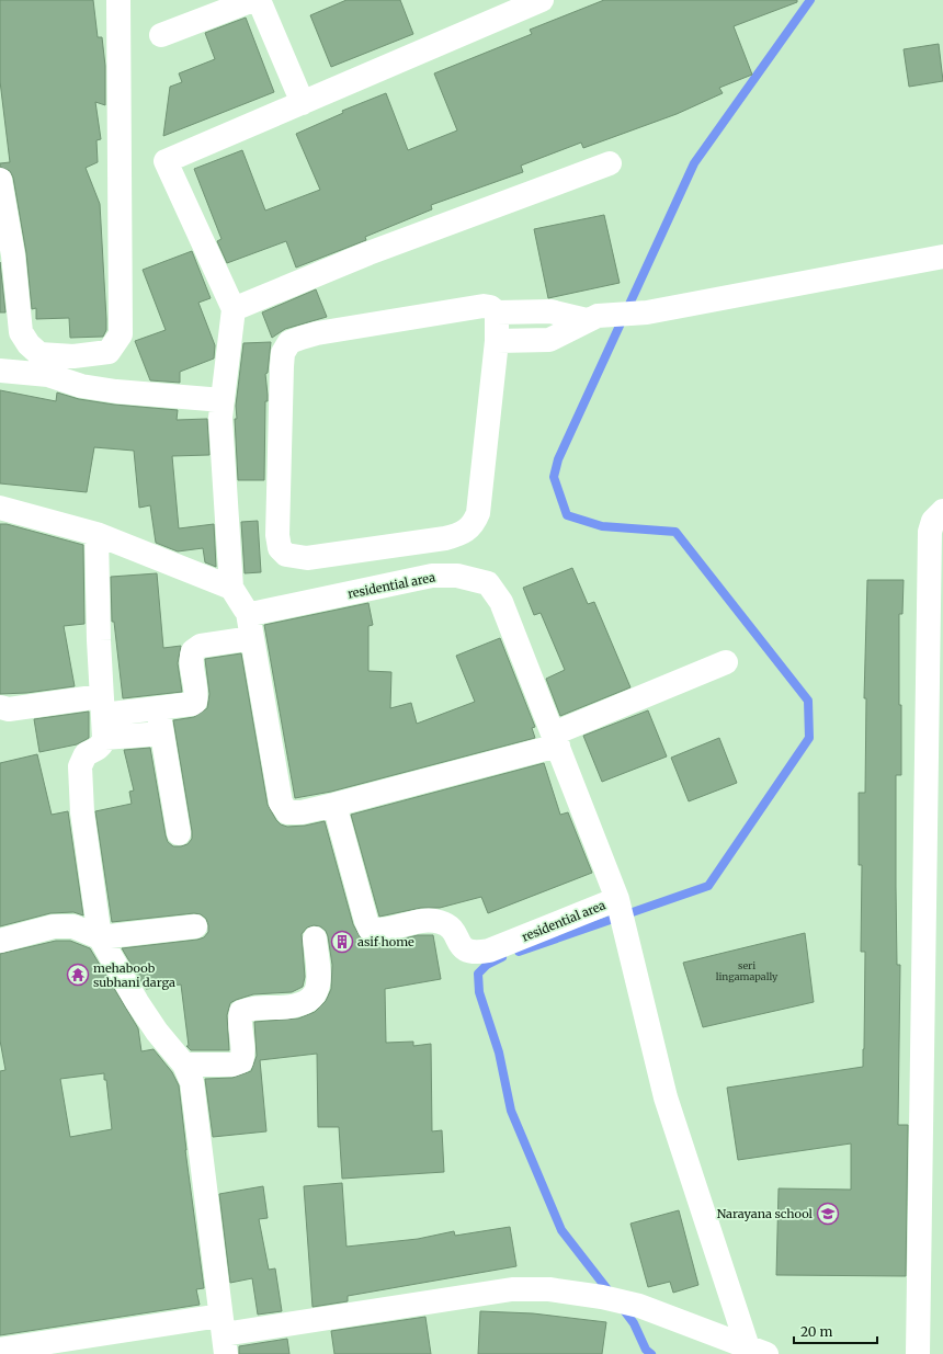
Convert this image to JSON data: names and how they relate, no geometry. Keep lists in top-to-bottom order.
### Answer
{
  "streets": {
    "street": ["residential area"]
  },
  "places": {
    "building": ["asif home"],
    "temple": ["mehaboob subhani darga"],
    "school or university": ["Narayana school"]
  },
  "house_numbers": ["seri lingamapally"],
  "scale_bar": "20 m"
}
